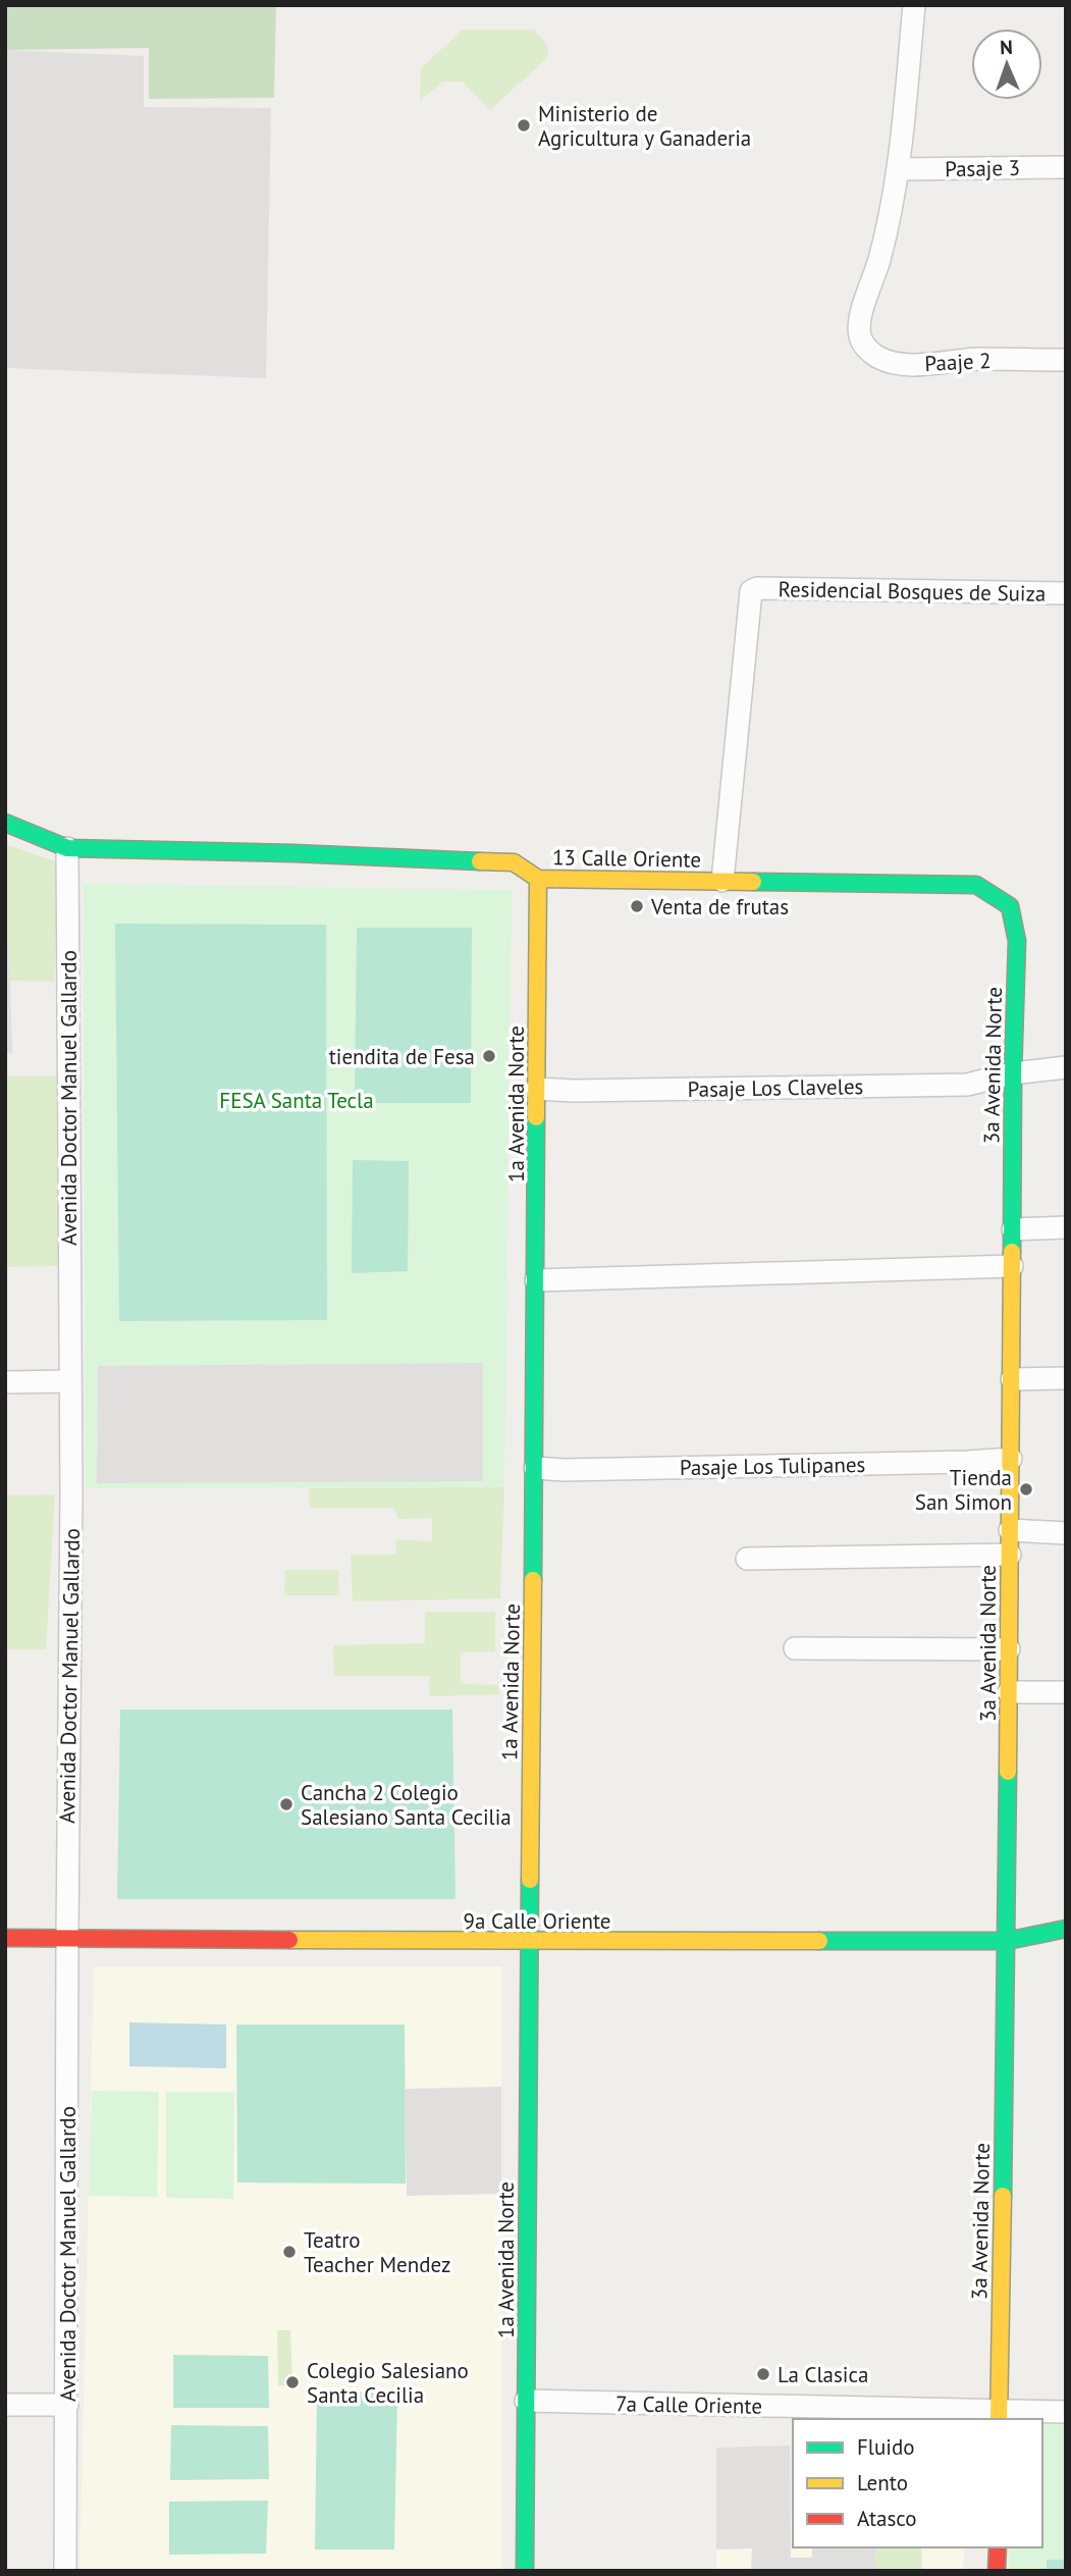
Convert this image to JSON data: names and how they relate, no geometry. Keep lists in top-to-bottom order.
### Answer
{
  "streets": {
    "street": [
      "Pasaje 3",
      "Paaje 2",
      "Residencial Bosques de Suiza",
      "13 Calle Oriente",
      "3a Avenida Norte",
      "Pasaje Los Claveles",
      "Avenida Doctor Manuel Gallardo",
      "1a Avenida Norte",
      "Pasaje Los Tulipanes",
      "9a Calle Oriente",
      "7a Calle Oriente"
    ]
  },
  "crossings": [
    ["Pasaje 3", "Paaje 2"],
    ["Residencial Bosques de Suiza", "13 Calle Oriente"],
    ["13 Calle Oriente", "3a Avenida Norte"],
    ["13 Calle Oriente", "Avenida Doctor Manuel Gallardo"],
    ["13 Calle Oriente", "1a Avenida Norte"],
    ["3a Avenida Norte", "Pasaje Los Claveles"],
    ["3a Avenida Norte", "Pasaje Los Tulipanes"],
    ["3a Avenida Norte", "9a Calle Oriente"],
    ["3a Avenida Norte", "7a Calle Oriente"],
    ["Pasaje Los Claveles", "1a Avenida Norte"],
    ["Avenida Doctor Manuel Gallardo", "9a Calle Oriente"],
    ["1a Avenida Norte", "Pasaje Los Tulipanes"],
    ["1a Avenida Norte", "9a Calle Oriente"],
    ["1a Avenida Norte", "7a Calle Oriente"]
  ],
  "parks": ["FESA Santa Tecla"],
  "places": [
    "Ministerio de Agricultura y Ganaderia",
    "Venta de frutas",
    "tiendita de Fesa",
    "Tienda San Simon",
    "Cancha 2 Colegio Salesiano Santa Cecilia",
    "Teatro Teacher Mendez",
    "La Clasica",
    "Colegio Salesiano Santa Cecilia"
  ],
  "legend": ["Fluido", "Lento", "Atasco"],
  "north": "top"
}
